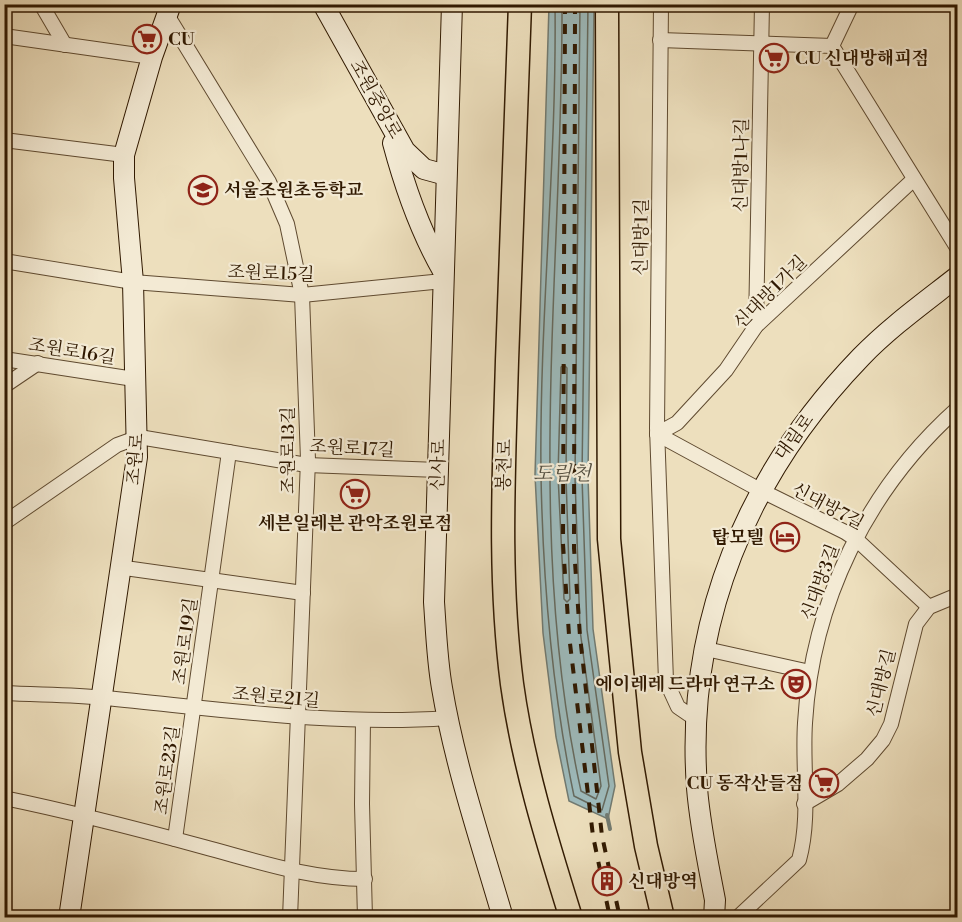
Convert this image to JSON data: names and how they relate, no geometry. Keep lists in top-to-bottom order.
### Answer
{
  "streets": {
    "main road": [
      "조원중앙로",
      "대림로",
      "조원로",
      "신사로",
      "봉천로"
    ],
    "street": [
      "신대방1나길",
      "신대방1길",
      "조원로15길",
      "신대방1가길",
      "조원로16길",
      "조원로17길",
      "조원로13길",
      "신대방7길",
      "신대방3길",
      "조원로19길",
      "신대방길",
      "조원로21길",
      "조원로23길"
    ]
  },
  "crossings": [
    ["조원중앙로", "신사로"],
    ["신대방1나길", "신대방1가길"],
    ["신대방1길", "신대방1가길"],
    ["신대방1길", "대림로"],
    ["조원로15길", "조원로13길"],
    ["조원로15길", "조원로"],
    ["조원로15길", "신사로"],
    ["조원로16길", "조원로"],
    ["대림로", "신대방7길"],
    ["조원로17길", "조원로13길"],
    ["조원로17길", "조원로"],
    ["조원로17길", "신사로"],
    ["조원로13길", "조원로"],
    ["조원로13길", "조원로19길"],
    ["조원로13길", "조원로21길"],
    ["조원로13길", "조원로23길"],
    ["조원로", "조원로19길"],
    ["조원로", "조원로21길"],
    ["조원로", "조원로23길"],
    ["신사로", "조원로21길"],
    ["신대방7길", "신대방3길"],
    ["신대방7길", "신대방길"],
    ["신대방3길", "신대방길"],
    ["조원로19길", "조원로21길"],
    ["조원로19길", "조원로23길"],
    ["조원로21길", "조원로23길"]
  ],
  "water": ["도림천"],
  "places": {
    "supermarket": [
      "CU",
      "CU 신대방해피점",
      "세븐일레븐 관악조원로점",
      "CU 동작산들점"
    ],
    "school or university": ["서울조원초등학교"],
    "hotel": ["탑모텔"],
    "theatre": ["에이레레 드라마 연구소"],
    "building": ["신대방역"]
  }
}
